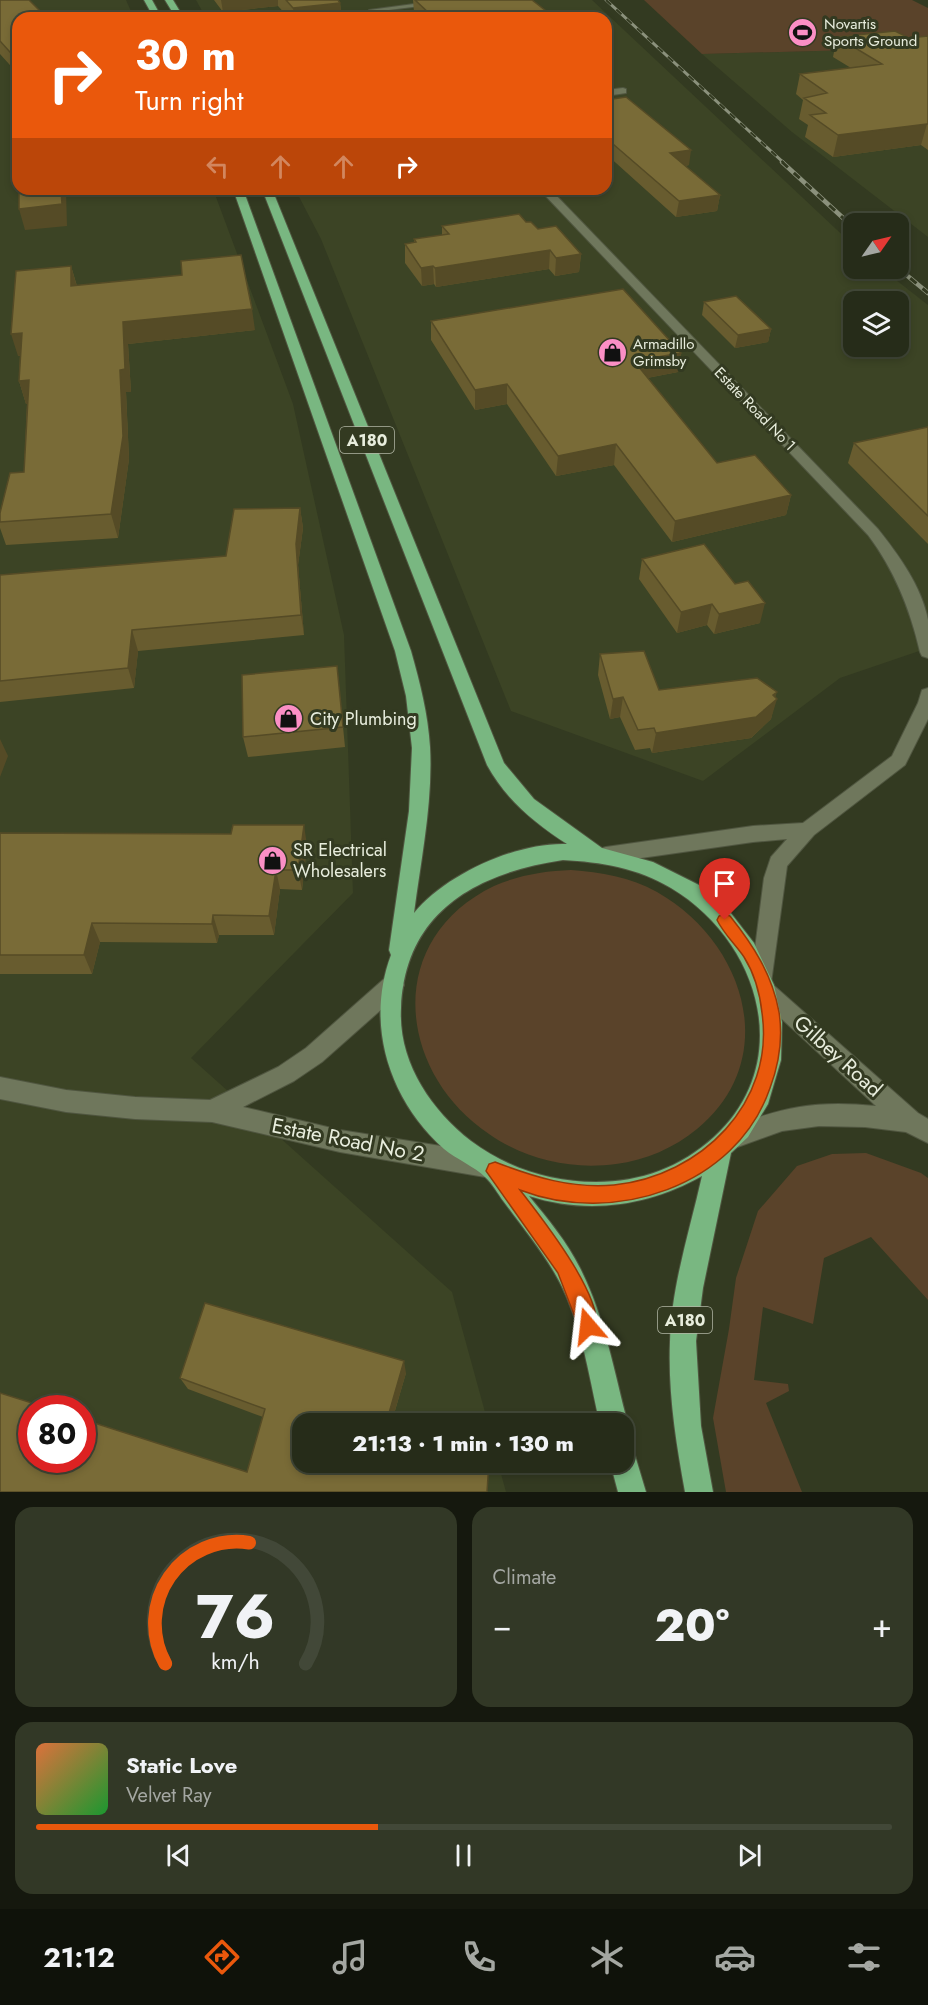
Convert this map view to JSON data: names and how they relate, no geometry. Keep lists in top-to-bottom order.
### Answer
{
  "streets": {
    "highway": ["A180"],
    "street": ["Estate Road No 1", "Gilbey Road", "Estate Road No 2"]
  },
  "crossings": [
    ["A180", "Gilbey Road"],
    ["A180", "Estate Road No 2"]
  ],
  "places": {
    "sports": ["Novartis Sports Ground"],
    "shop": ["Armadillo Grimsby", "City Plumbing", "SR Electrical Wholesalers"]
  },
  "north": "top right",
  "page": {
    "turn": ["30 m", "Turn right"],
    "limit": "80",
    "trip": "21:13 · 1 min · 130 m",
    "tile": "Climate",
    "heat": ["−", "20°", "+"],
    "song": ["Static Love", "Velvet Ray"],
    "tabs": "21:12",
    "gauge": ["76", "km/h"]
  }
}
